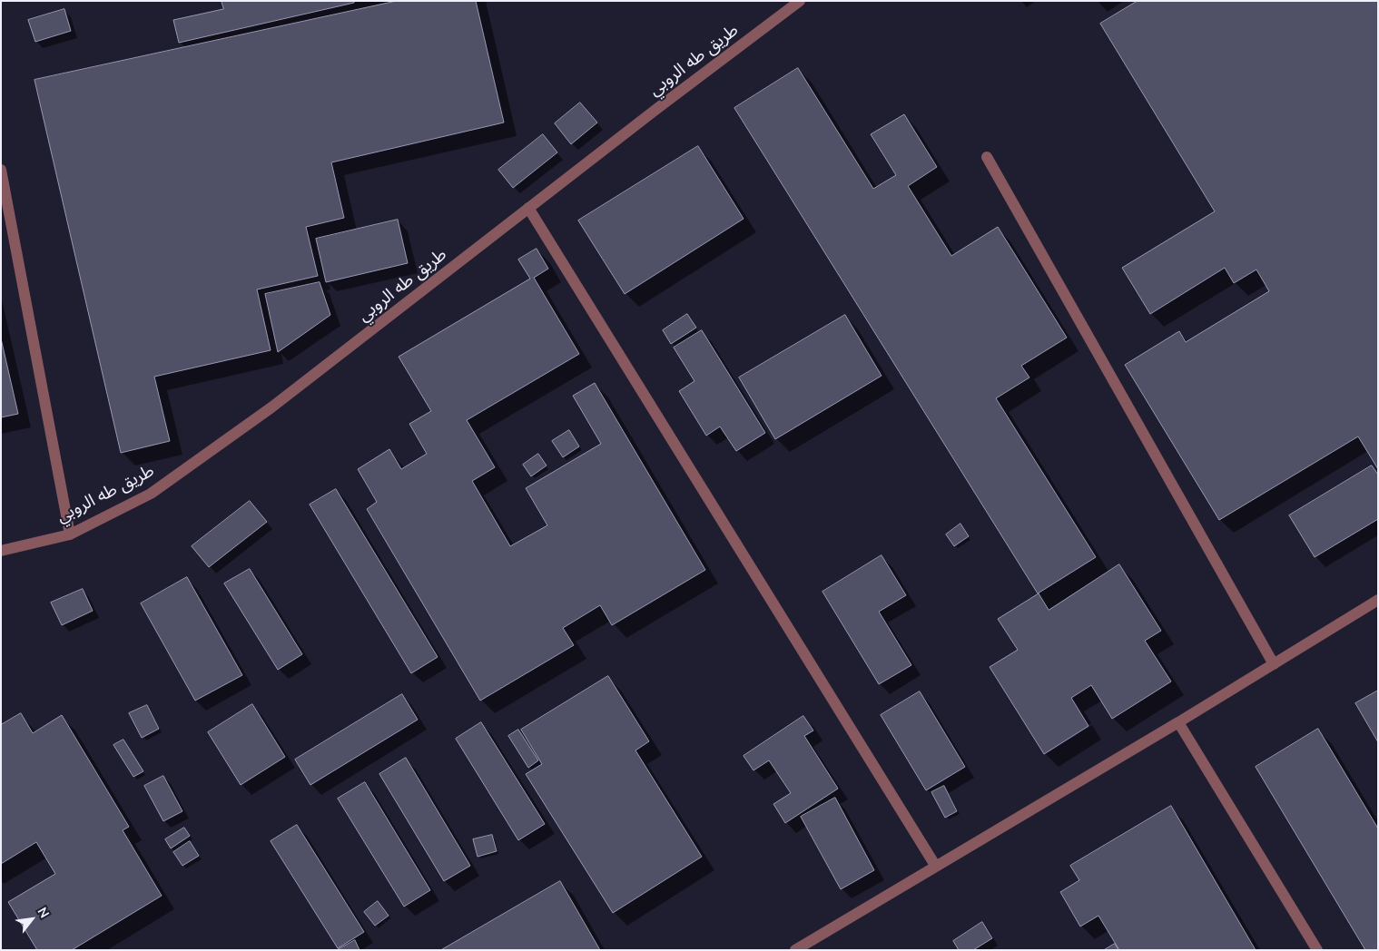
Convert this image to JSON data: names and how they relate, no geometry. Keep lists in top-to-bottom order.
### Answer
{
  "streets": {
    "street": ["طريق طه الروبي"]
  },
  "north": "top right"
}
